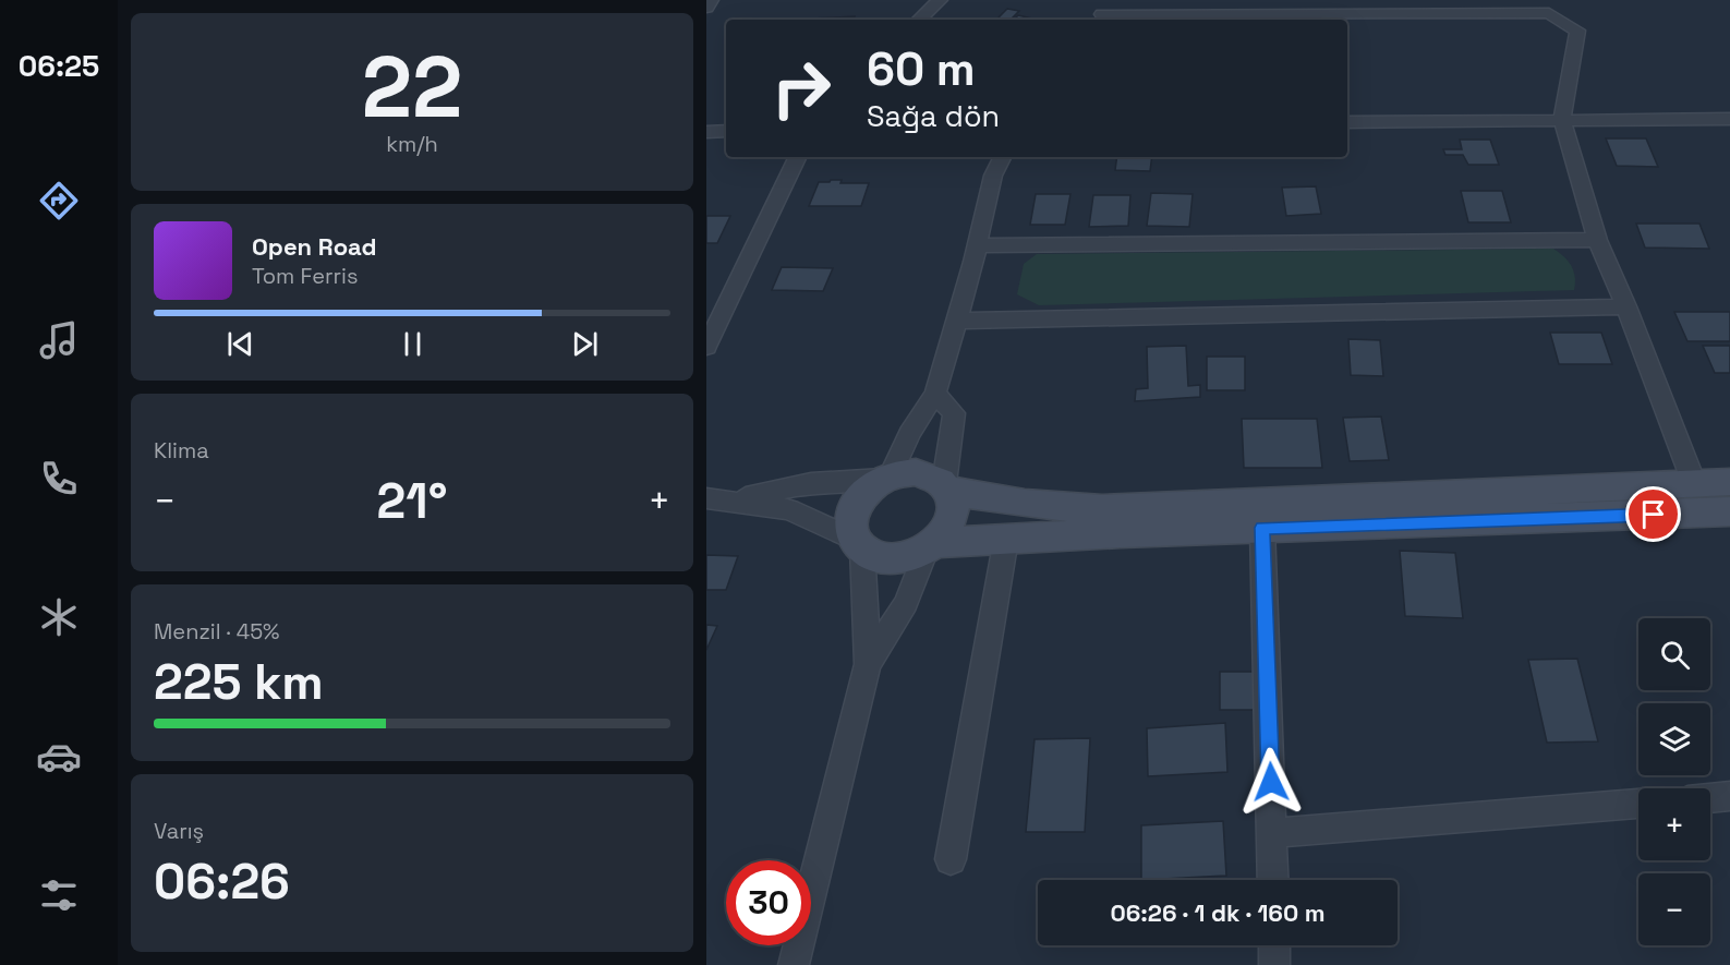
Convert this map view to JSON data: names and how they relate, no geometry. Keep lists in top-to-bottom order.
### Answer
{
  "page": {
    "tabs": "06:25",
    "tile": [
      ["22", "km/h"],
      "Klima",
      ["Menzil · 45%", "225 km"],
      ["Varış", "06:26"]
    ],
    "turn": ["60 m", "Sağa dön"],
    "song": ["Open Road", "Tom Ferris"],
    "heat": ["−", "21°", "+"],
    "map_buttons": ["+", "−"],
    "limit": "30",
    "trip": "06:26 · 1 dk · 160 m"
  }
}
